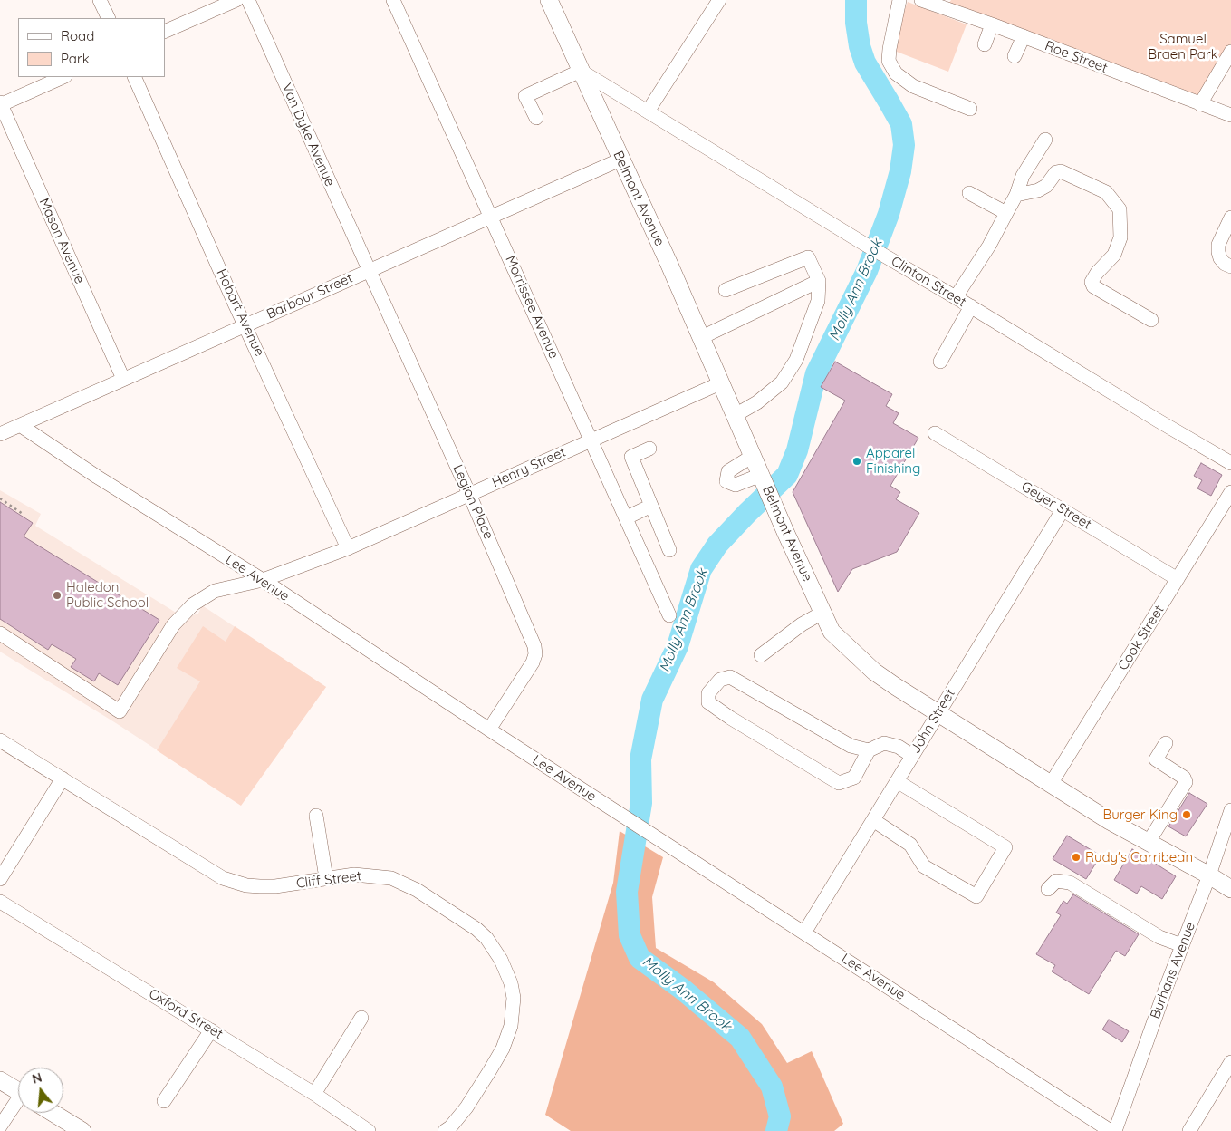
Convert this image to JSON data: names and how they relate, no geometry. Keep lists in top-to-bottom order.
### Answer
{
  "streets": {
    "main road": ["Belmont Avenue"],
    "street": [
      "Roe Street",
      "Van Dyke Avenue",
      "Mason Avenue",
      "Clinton Street",
      "Barbour Street",
      "Morrissee Avenue",
      "Hobart Avenue",
      "Henry Street",
      "Legion Place",
      "Geyer Street",
      "Lee Avenue",
      "Cook Street",
      "John Street",
      "Cliff Street",
      "Burhans Avenue",
      "Oxford Street"
    ]
  },
  "crossings": [
    ["Van Dyke Avenue", "Barbour Street"],
    ["Van Dyke Avenue", "Legion Place"],
    ["Belmont Avenue", "Clinton Street"],
    ["Belmont Avenue", "Barbour Street"],
    ["Belmont Avenue", "Henry Street"],
    ["Belmont Avenue", "Cook Street"],
    ["Belmont Avenue", "John Street"],
    ["Belmont Avenue", "Burhans Avenue"],
    ["Mason Avenue", "Barbour Street"],
    ["Barbour Street", "Morrissee Avenue"],
    ["Barbour Street", "Hobart Avenue"],
    ["Barbour Street", "Legion Place"],
    ["Barbour Street", "Lee Avenue"],
    ["Morrissee Avenue", "Henry Street"],
    ["Hobart Avenue", "Henry Street"],
    ["Henry Street", "Legion Place"],
    ["Henry Street", "Lee Avenue"],
    ["Legion Place", "Lee Avenue"],
    ["Geyer Street", "Cook Street"],
    ["Geyer Street", "John Street"],
    ["Lee Avenue", "John Street"]
  ],
  "water": ["Molly Ann Brook"],
  "parks": ["Samuel Braen Park"],
  "places": [
    "Apparel Finishing",
    "Haledon Public School",
    "Burger King",
    "Rudy's Carribean"
  ],
  "legend": ["Road", "Park"],
  "north": "top"
}
